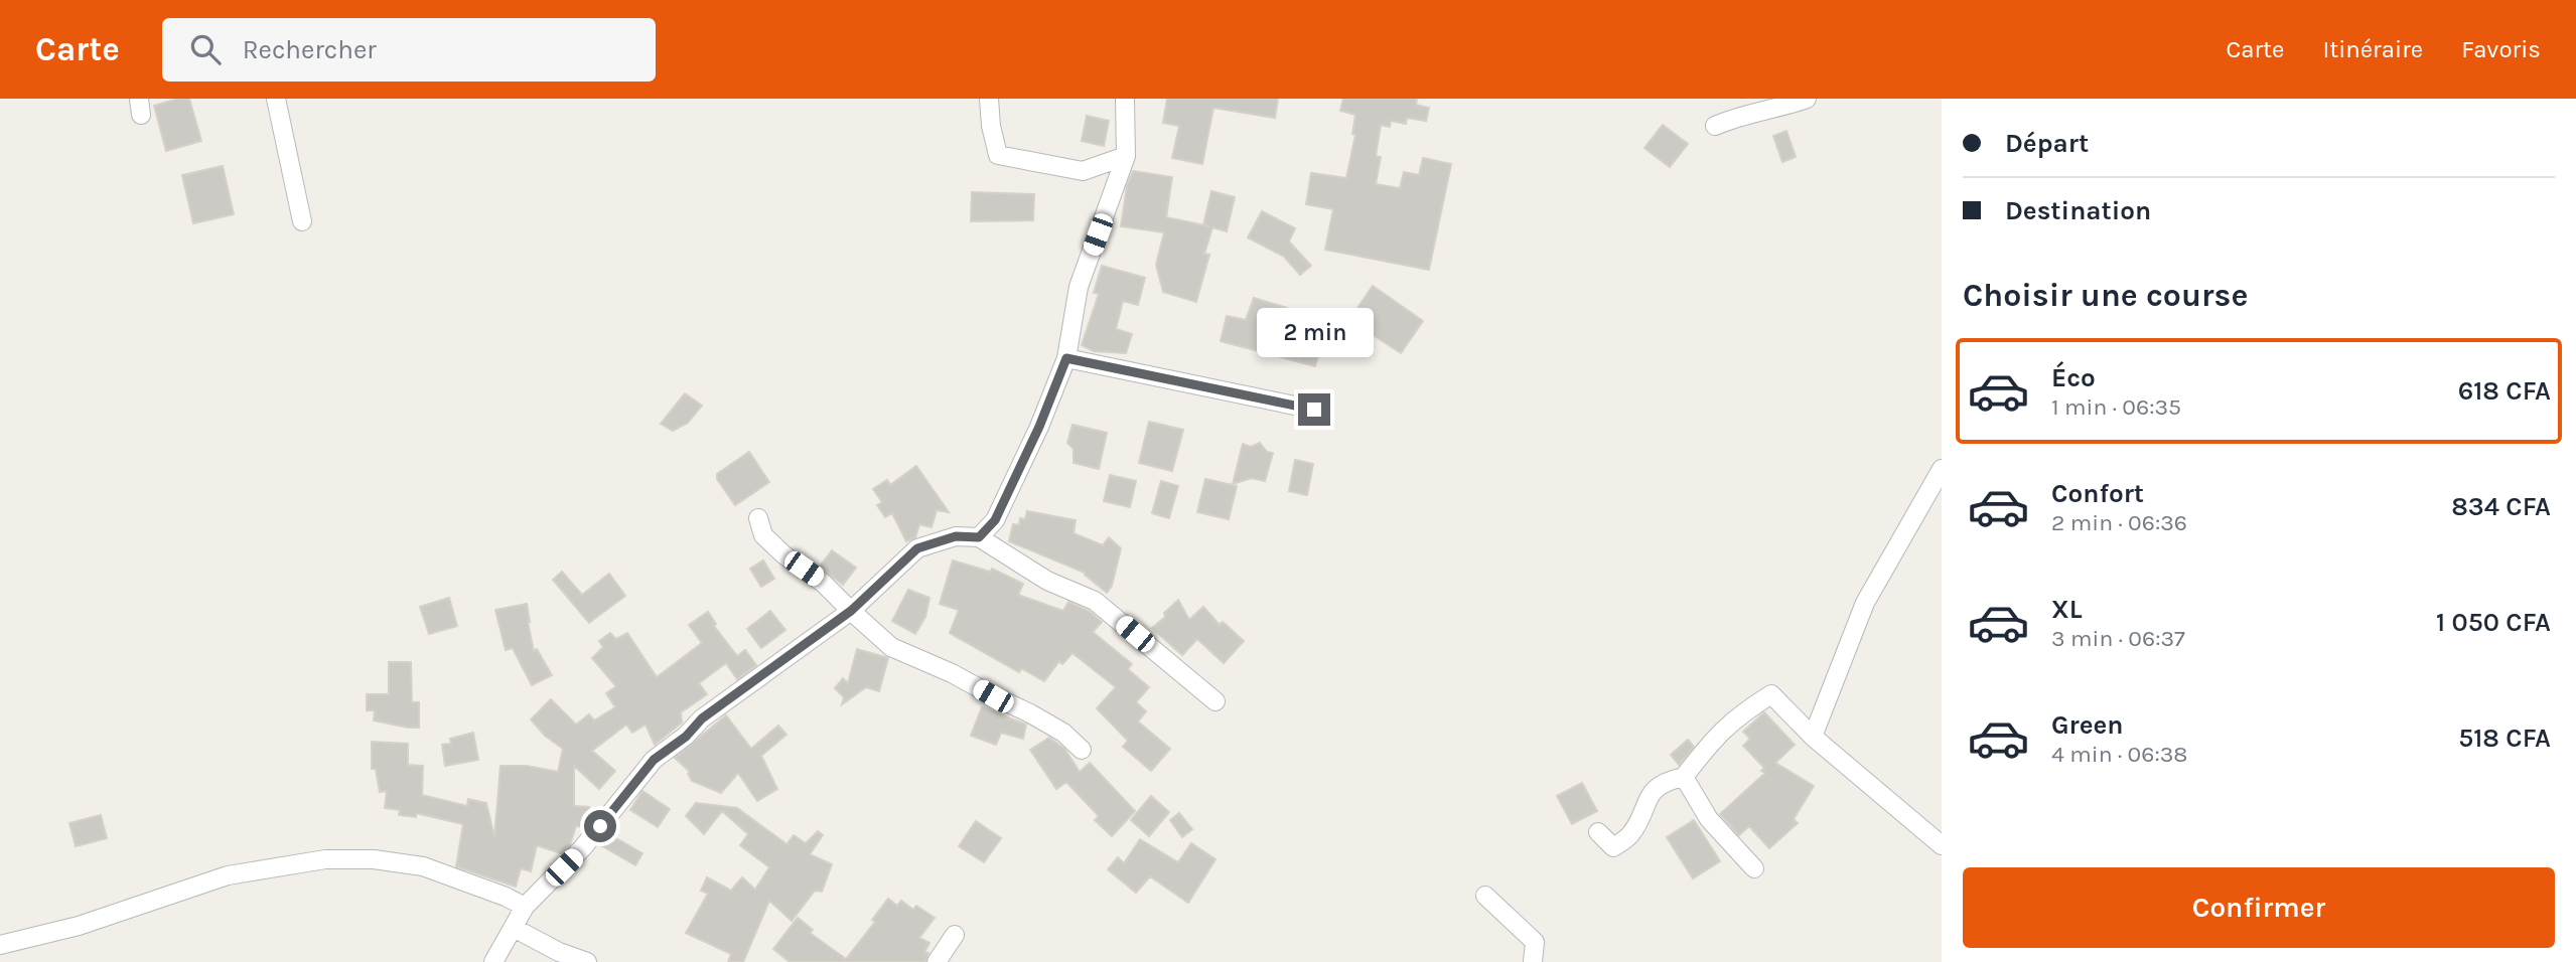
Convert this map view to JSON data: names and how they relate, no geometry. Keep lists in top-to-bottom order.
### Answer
{
  "page": {
    "header": "Carte",
    "search": "Rechercher",
    "nav": ["Carte", "Itinéraire", "Favoris"],
    "banner": ["Départ", "Destination"],
    "heading": "Choisir une course",
    "bubble": "2 min",
    "list": [
      {
        "name": "Éco",
        "note": "1 min · 06:35",
        "value": "618 CFA"
      },
      {
        "name": "Confort",
        "note": "2 min · 06:36",
        "value": "834 CFA"
      },
      {
        "name": "XL",
        "note": "3 min · 06:37",
        "value": "1 050 CFA"
      },
      {
        "name": "Green",
        "note": "4 min · 06:38",
        "value": "518 CFA"
      }
    ],
    "buttons": "Confirmer"
  }
}
